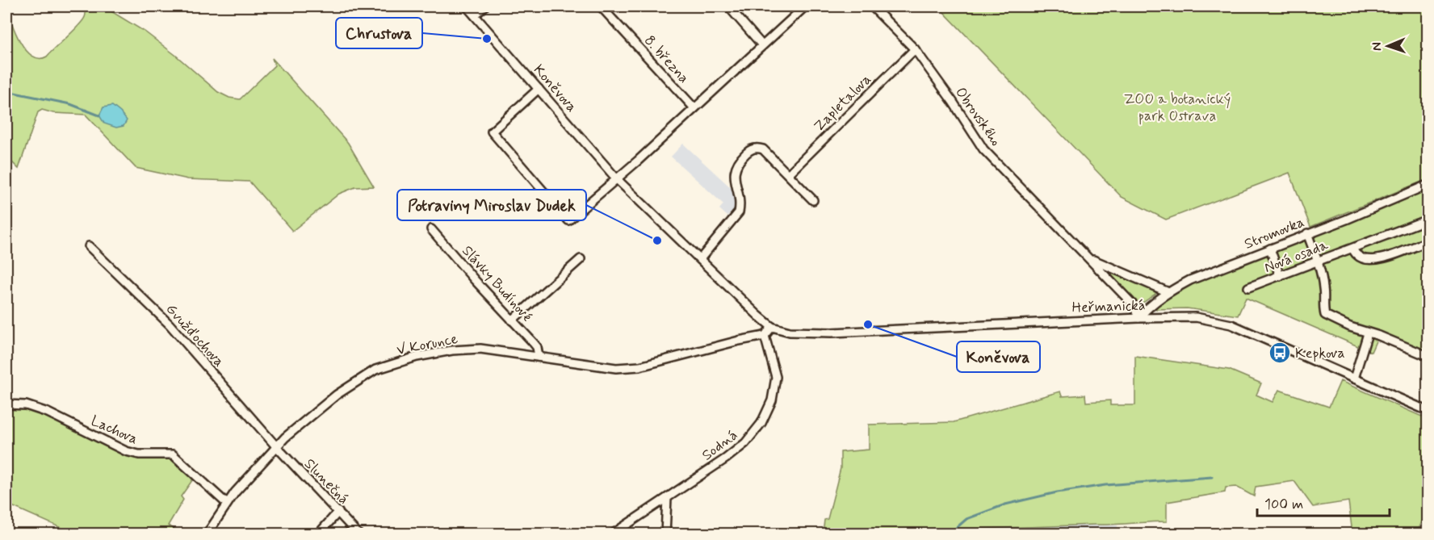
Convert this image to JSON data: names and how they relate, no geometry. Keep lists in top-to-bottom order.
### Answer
{
  "streets": {
    "street": [
      "8. března",
      "Koněvova",
      "Zapletalova",
      "Obrovského",
      "Stromovka",
      "Nová osada",
      "Slávky Budínové",
      "Heřmanická",
      "Gvužďochova",
      "V Korunce",
      "Lachova",
      "Sodná",
      "Slunečná"
    ]
  },
  "crossings": [
    ["Koněvova", "Heřmanická"],
    ["Zapletalova", "Obrovského"],
    ["Obrovského", "Stromovka"],
    ["Obrovského", "Heřmanická"],
    ["Stromovka", "Heřmanická"],
    ["Slávky Budínové", "V Korunce"],
    ["Gvužďochova", "V Korunce"],
    ["Gvužďochova", "Slunečná"],
    ["V Korunce", "Lachova"],
    ["V Korunce", "Sodná"],
    ["V Korunce", "Slunečná"]
  ],
  "parks": ["ZOO a botanický park Ostrava"],
  "places": {
    "other": ["Chrustova", "Potraviny Miroslav Dudek", "Koněvova"],
    "bus stop": ["Kepkova"]
  },
  "scale_bar": "100 m",
  "north": "left"
}
